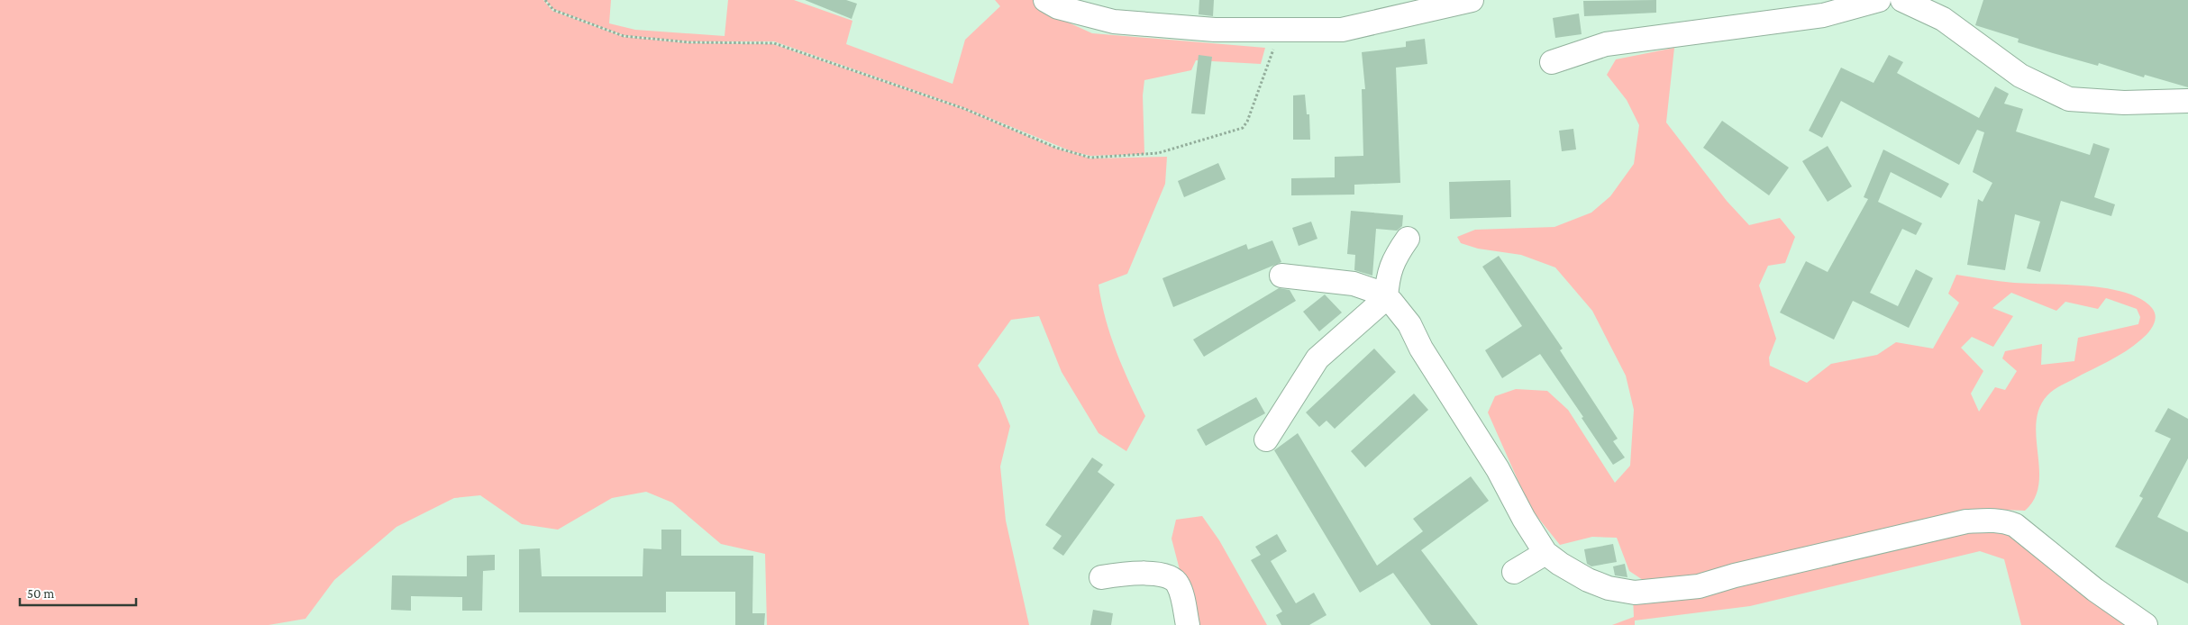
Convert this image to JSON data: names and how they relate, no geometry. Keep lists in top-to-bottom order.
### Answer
{
  "scale_bar": "50 m"
}
